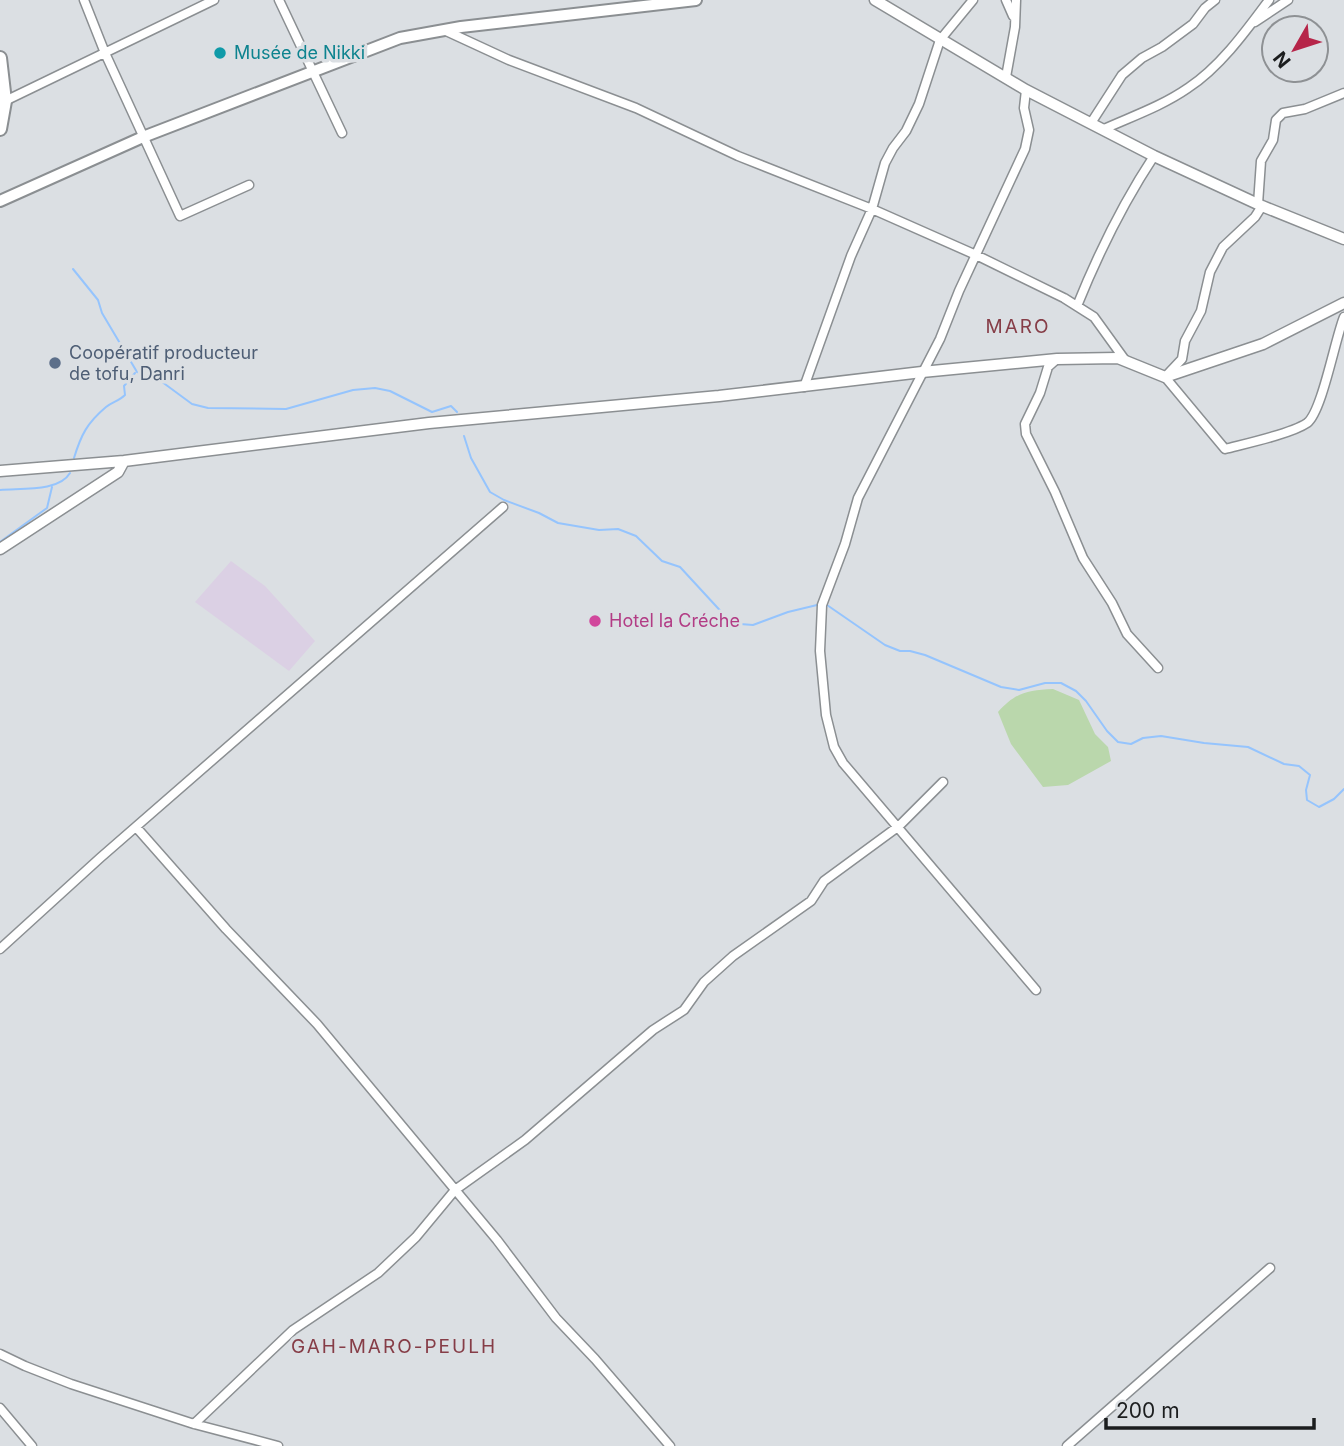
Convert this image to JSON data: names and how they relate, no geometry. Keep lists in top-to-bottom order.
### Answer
{
  "districts": ["MARO", "GAH-MARO-PEULH"],
  "places": ["Musée de Nikki", "Coopératif producteur de tofu, Danri", "Hotel la Créche"],
  "scale_bar": "200 m",
  "north": "bottom left"
}
